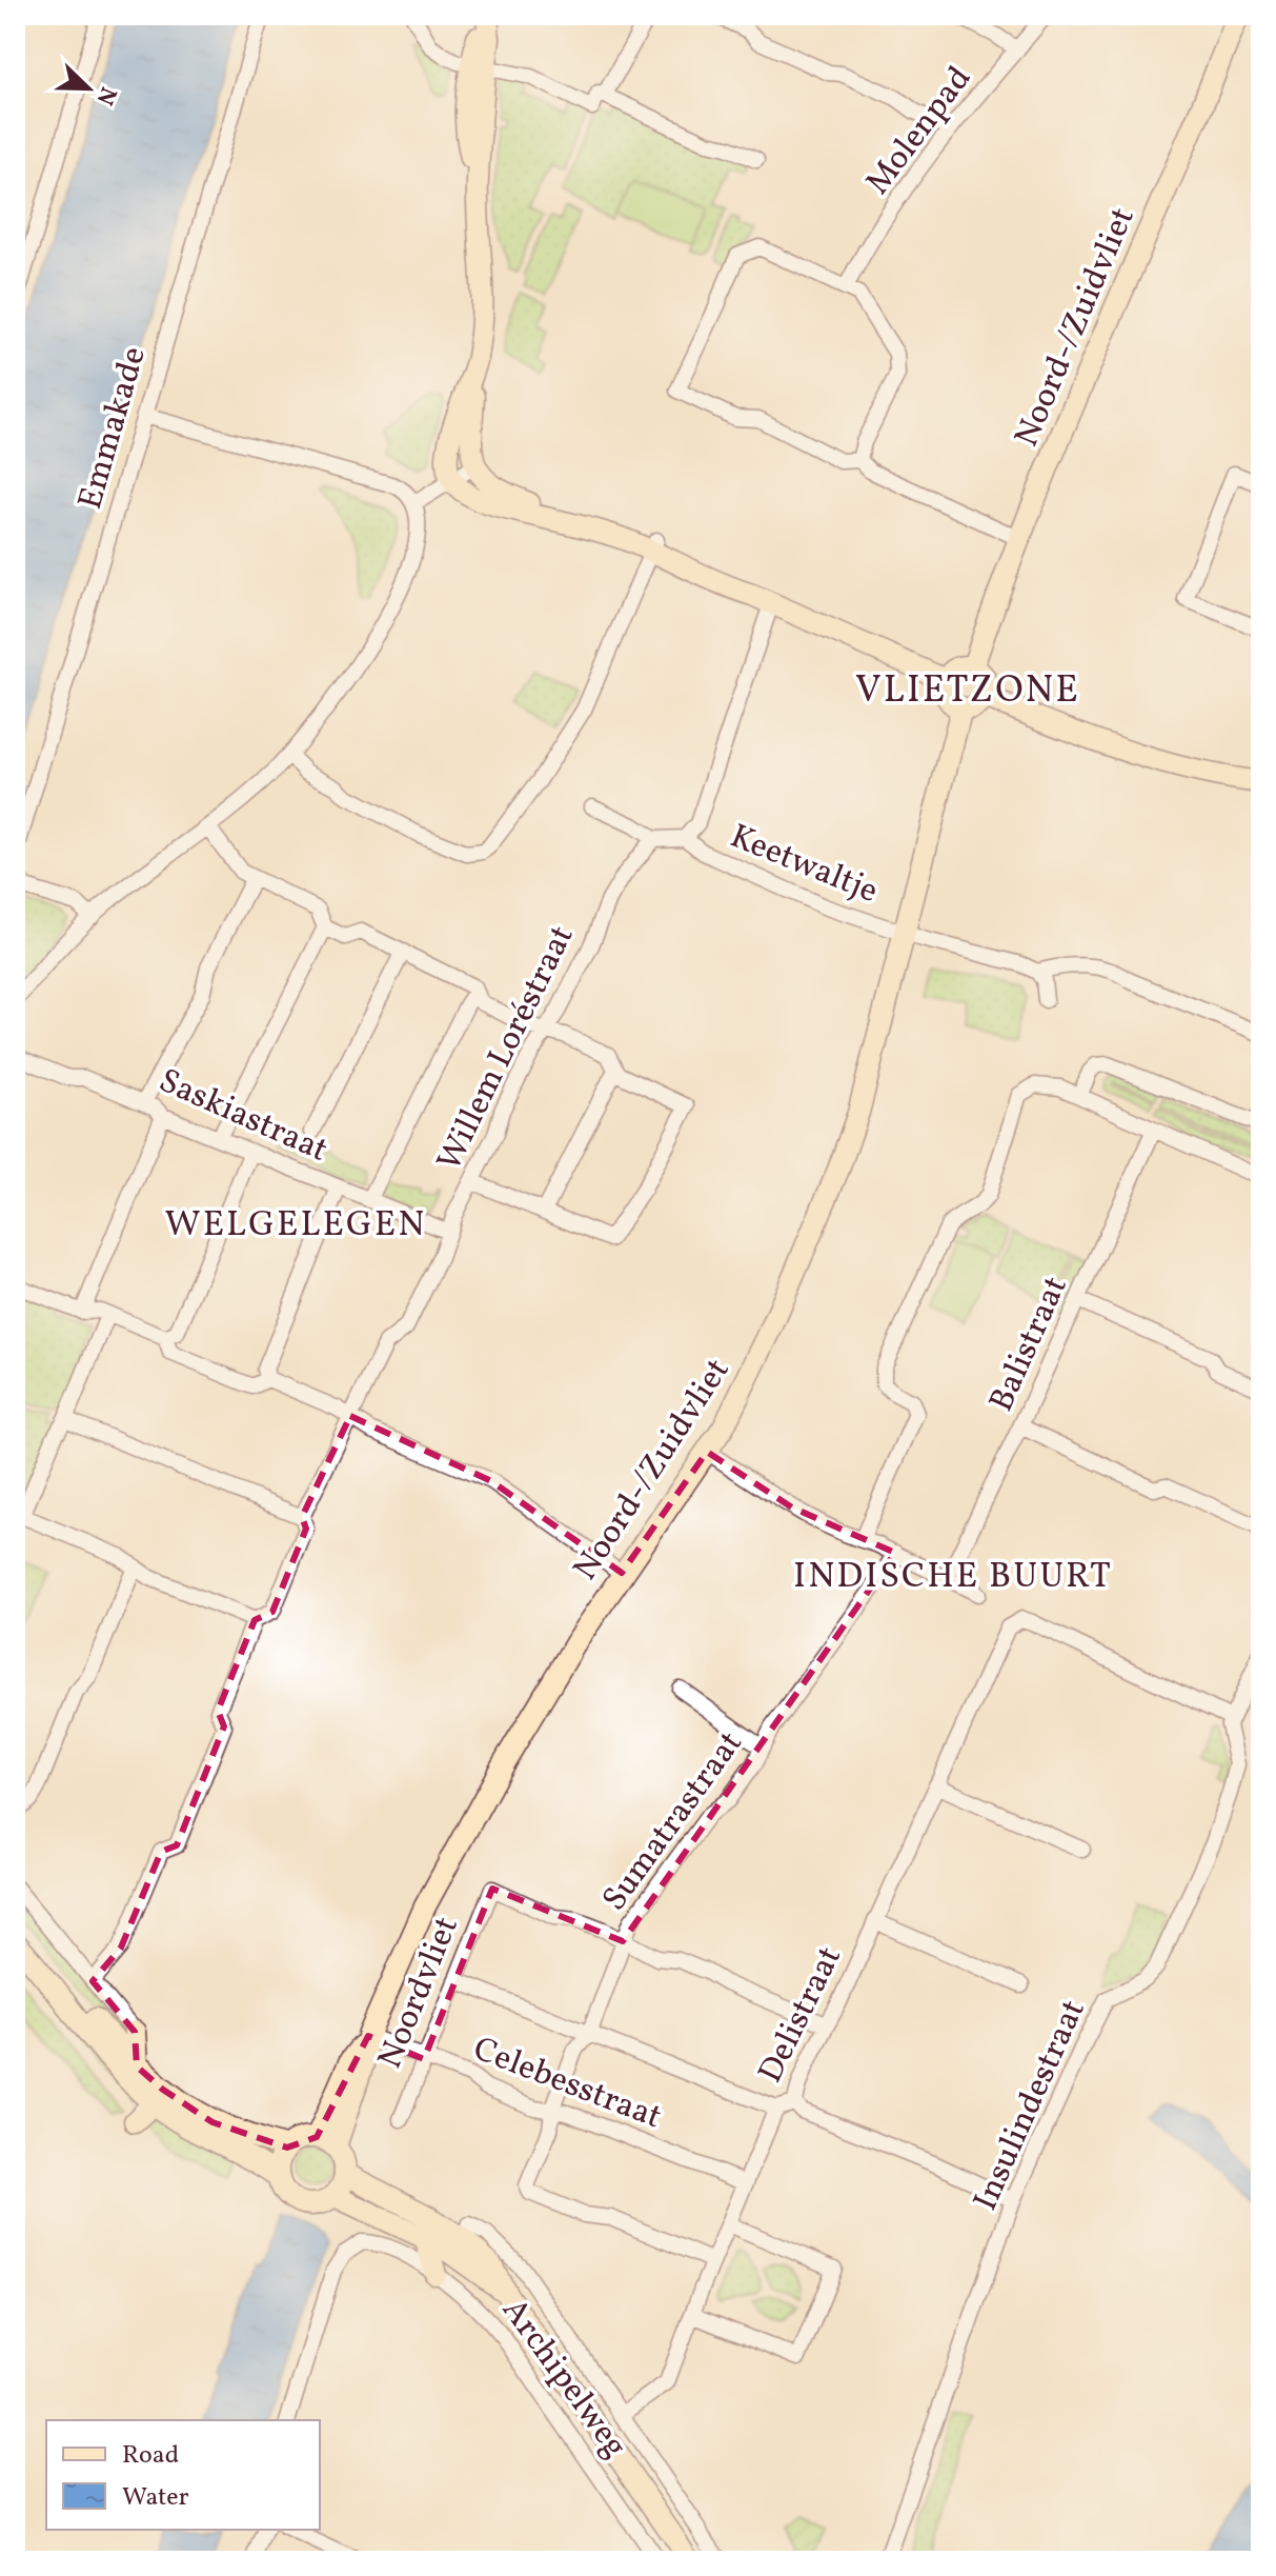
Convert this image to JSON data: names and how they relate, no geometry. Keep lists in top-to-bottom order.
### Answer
{
  "streets": {
    "main road": ["Noord-/Zuidvliet", "Archipelweg"],
    "street": [
      "Molenpad",
      "Emmakade",
      "Keetwaltje",
      "Willem Loréstraat",
      "Saskiastraat",
      "Balistraat",
      "Sumatrastraat",
      "Noordvliet",
      "Delistraat",
      "Celebesstraat",
      "Insulindestraat"
    ]
  },
  "crossings": [
    ["Noord-/Zuidvliet", "Keetwaltje"],
    ["Noord-/Zuidvliet", "Celebesstraat"],
    ["Noord-/Zuidvliet", "Archipelweg"],
    ["Willem Loréstraat", "Saskiastraat"],
    ["Sumatrastraat", "Noordvliet"],
    ["Sumatrastraat", "Delistraat"],
    ["Sumatrastraat", "Celebesstraat"],
    ["Noordvliet", "Celebesstraat"],
    ["Delistraat", "Celebesstraat"],
    ["Delistraat", "Insulindestraat"],
    ["Delistraat", "Archipelweg"]
  ],
  "districts": ["VLIETZONE", "WELGELEGEN", "INDISCHE BUURT"],
  "legend": ["Road", "Water"],
  "north": "bottom right"
}
